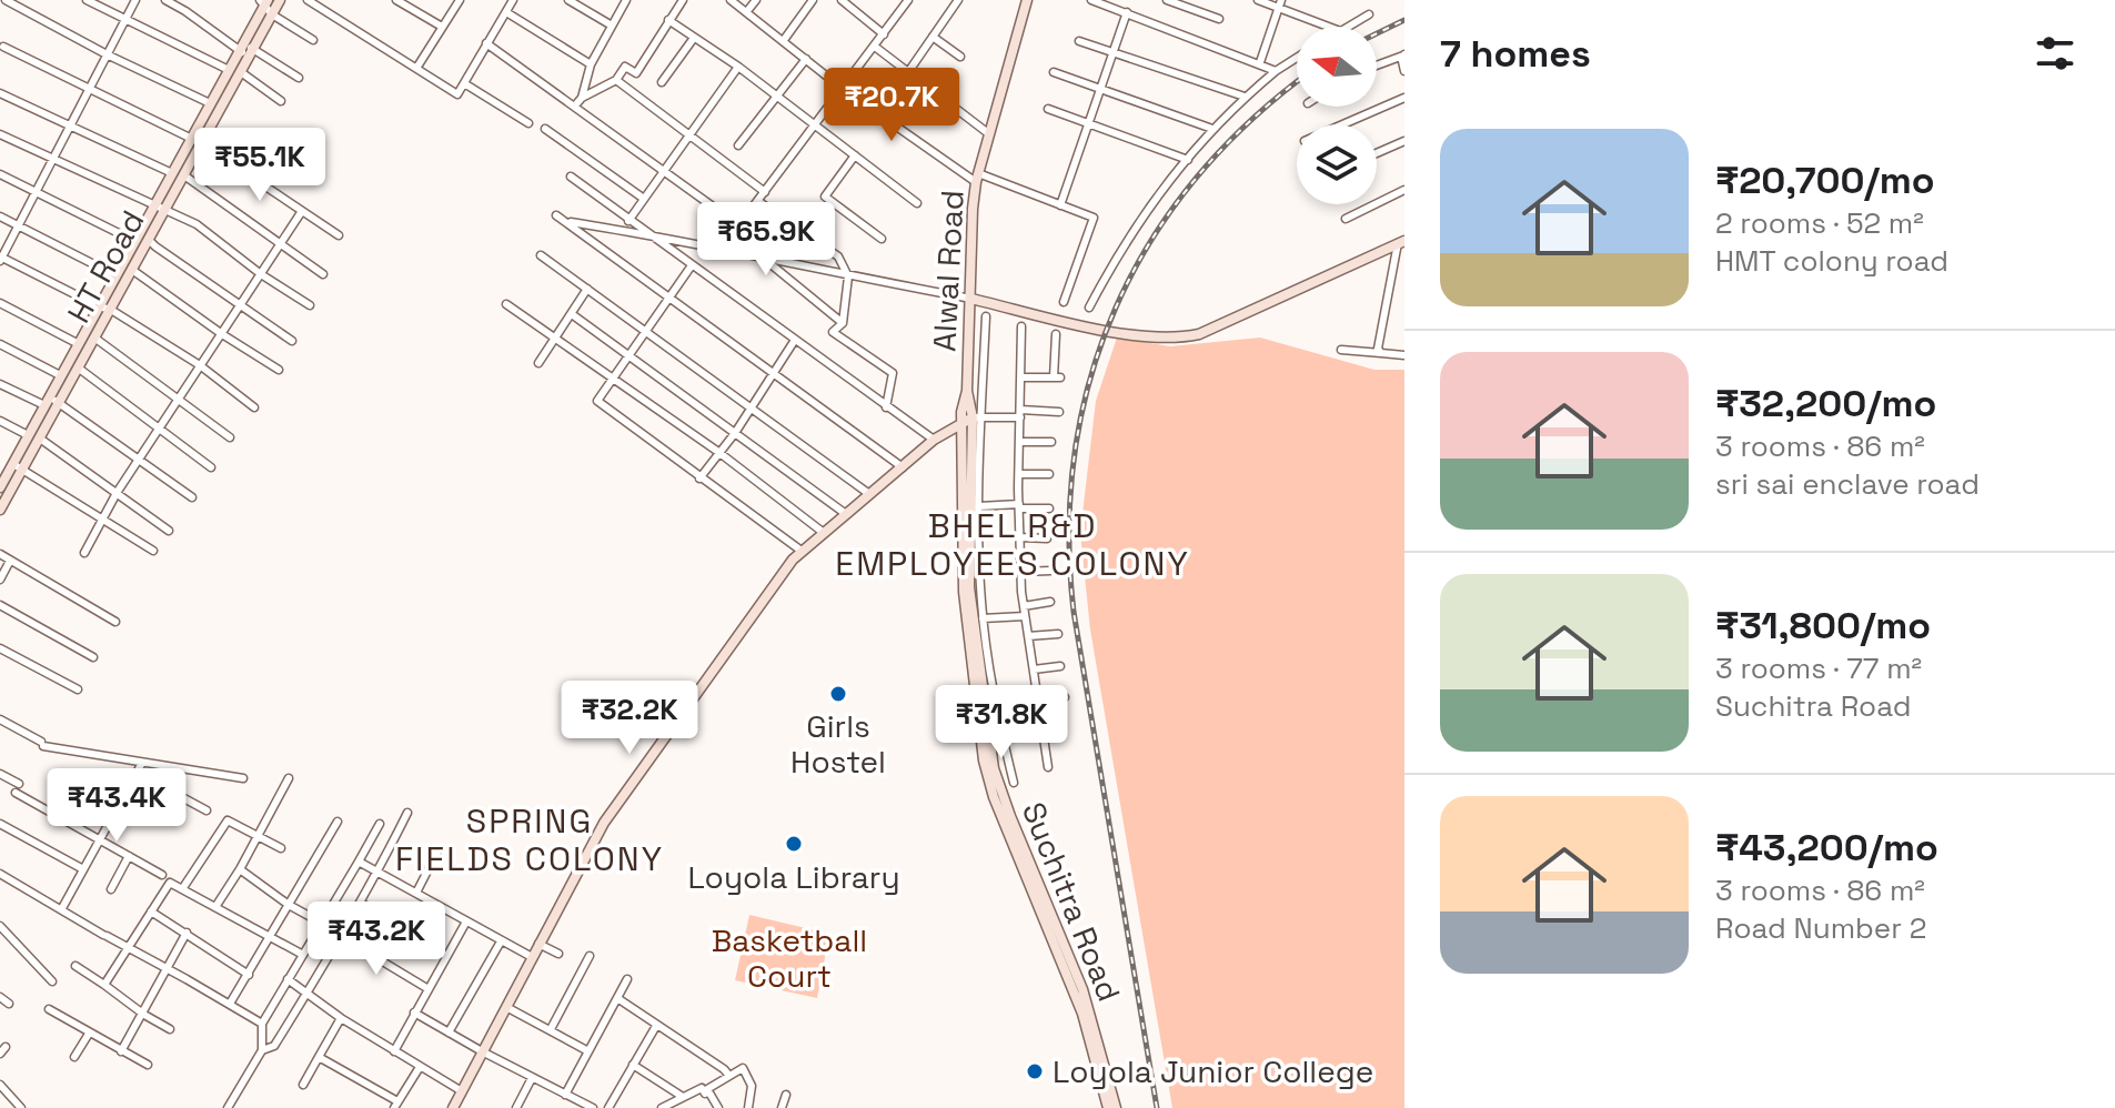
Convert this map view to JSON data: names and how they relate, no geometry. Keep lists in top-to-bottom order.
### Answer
{
  "streets": {
    "street": ["HT Road", "Alwal Road", "Suchitra Road"]
  },
  "crossings": [
    ["Alwal Road", "Suchitra Road"]
  ],
  "districts": ["BHEL R&D EMPLOYEES COLONY", "SPRING FIELDS COLONY"],
  "parks": ["Basketball Court"],
  "places": ["Girls Hostel", "Loyola Library", "Loyola Junior College"],
  "north": "left",
  "page": {
    "heading": "7 homes",
    "price": [
      "₹20.7K",
      "₹55.1K",
      "₹65.9K",
      "₹32.2K",
      "₹31.8K",
      "₹43.4K",
      "₹43.2K"
    ],
    "list": [
      {
        "name": "₹20,700/mo",
        "note": "2 rooms · 52 m² · HMT colony road"
      },
      {
        "name": "₹32,200/mo",
        "note": "3 rooms · 86 m² · sri sai enclave road"
      },
      {
        "name": "₹31,800/mo",
        "note": "3 rooms · 77 m² · Suchitra Road"
      },
      {
        "name": "₹43,200/mo",
        "note": "3 rooms · 86 m² · Road Number 2"
      }
    ]
  }
}
